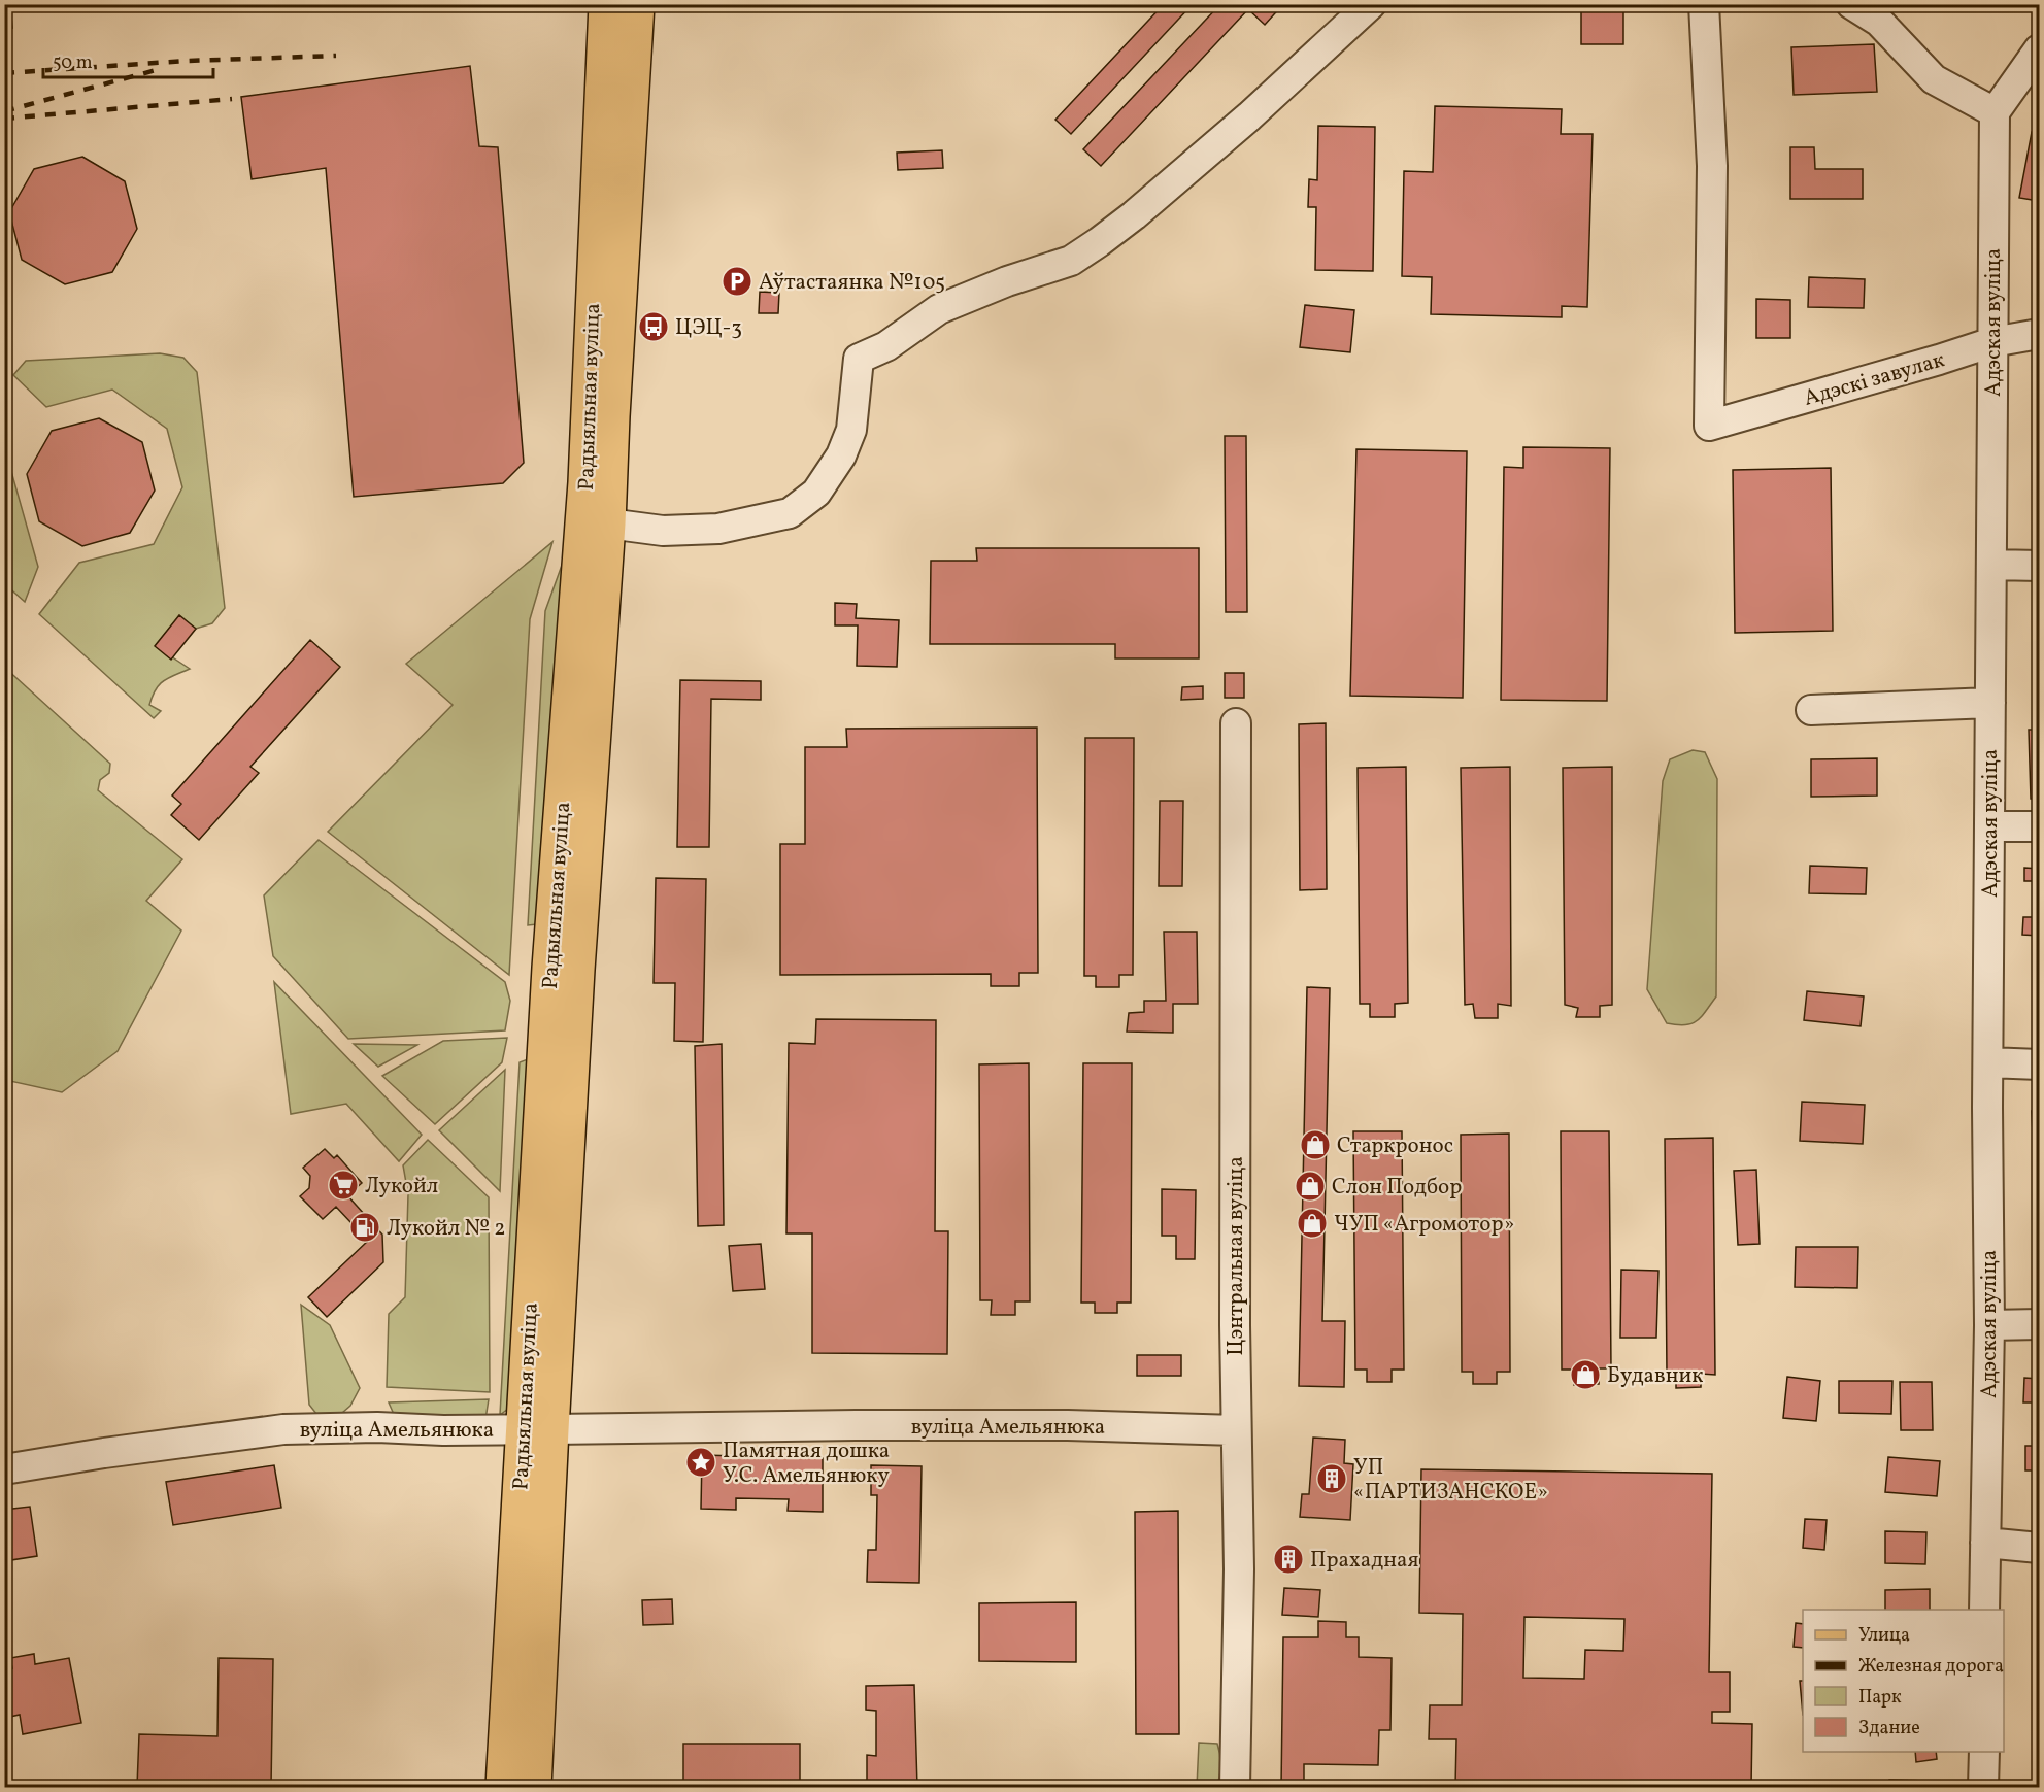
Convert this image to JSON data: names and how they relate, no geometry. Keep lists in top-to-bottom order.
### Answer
{
  "streets": {
    "main road": ["Радыяльная вуліца"],
    "street": [
      "Адэская вуліца",
      "Адэскі завулак",
      "Цэнтральная вуліца",
      "вуліца Амельянюка"
    ]
  },
  "crossings": [
    ["Адэская вуліца", "Адэскі завулак"],
    ["Радыяльная вуліца", "вуліца Амельянюка"],
    ["Цэнтральная вуліца", "вуліца Амельянюка"]
  ],
  "places": {
    "parking": ["Аўтастаянка №105"],
    "bus stop": ["ЦЭЦ-3"],
    "shop": [
      "Старкронос",
      "Слон Подбор",
      "ЧУП «Агромотор»",
      "Будавник"
    ],
    "supermarket": ["Лукойл"],
    "fuel station": ["Лукойл № 2"],
    "place": ["Памятная дошка У.С. Амельянюку"],
    "building": ["УП «ПАРТИЗАНСКОЕ»", "Прахадная"]
  },
  "legend": [
    "Улица",
    "Железная дорога",
    "Парк",
    "Здание"
  ],
  "scale_bar": "50 m"
}
